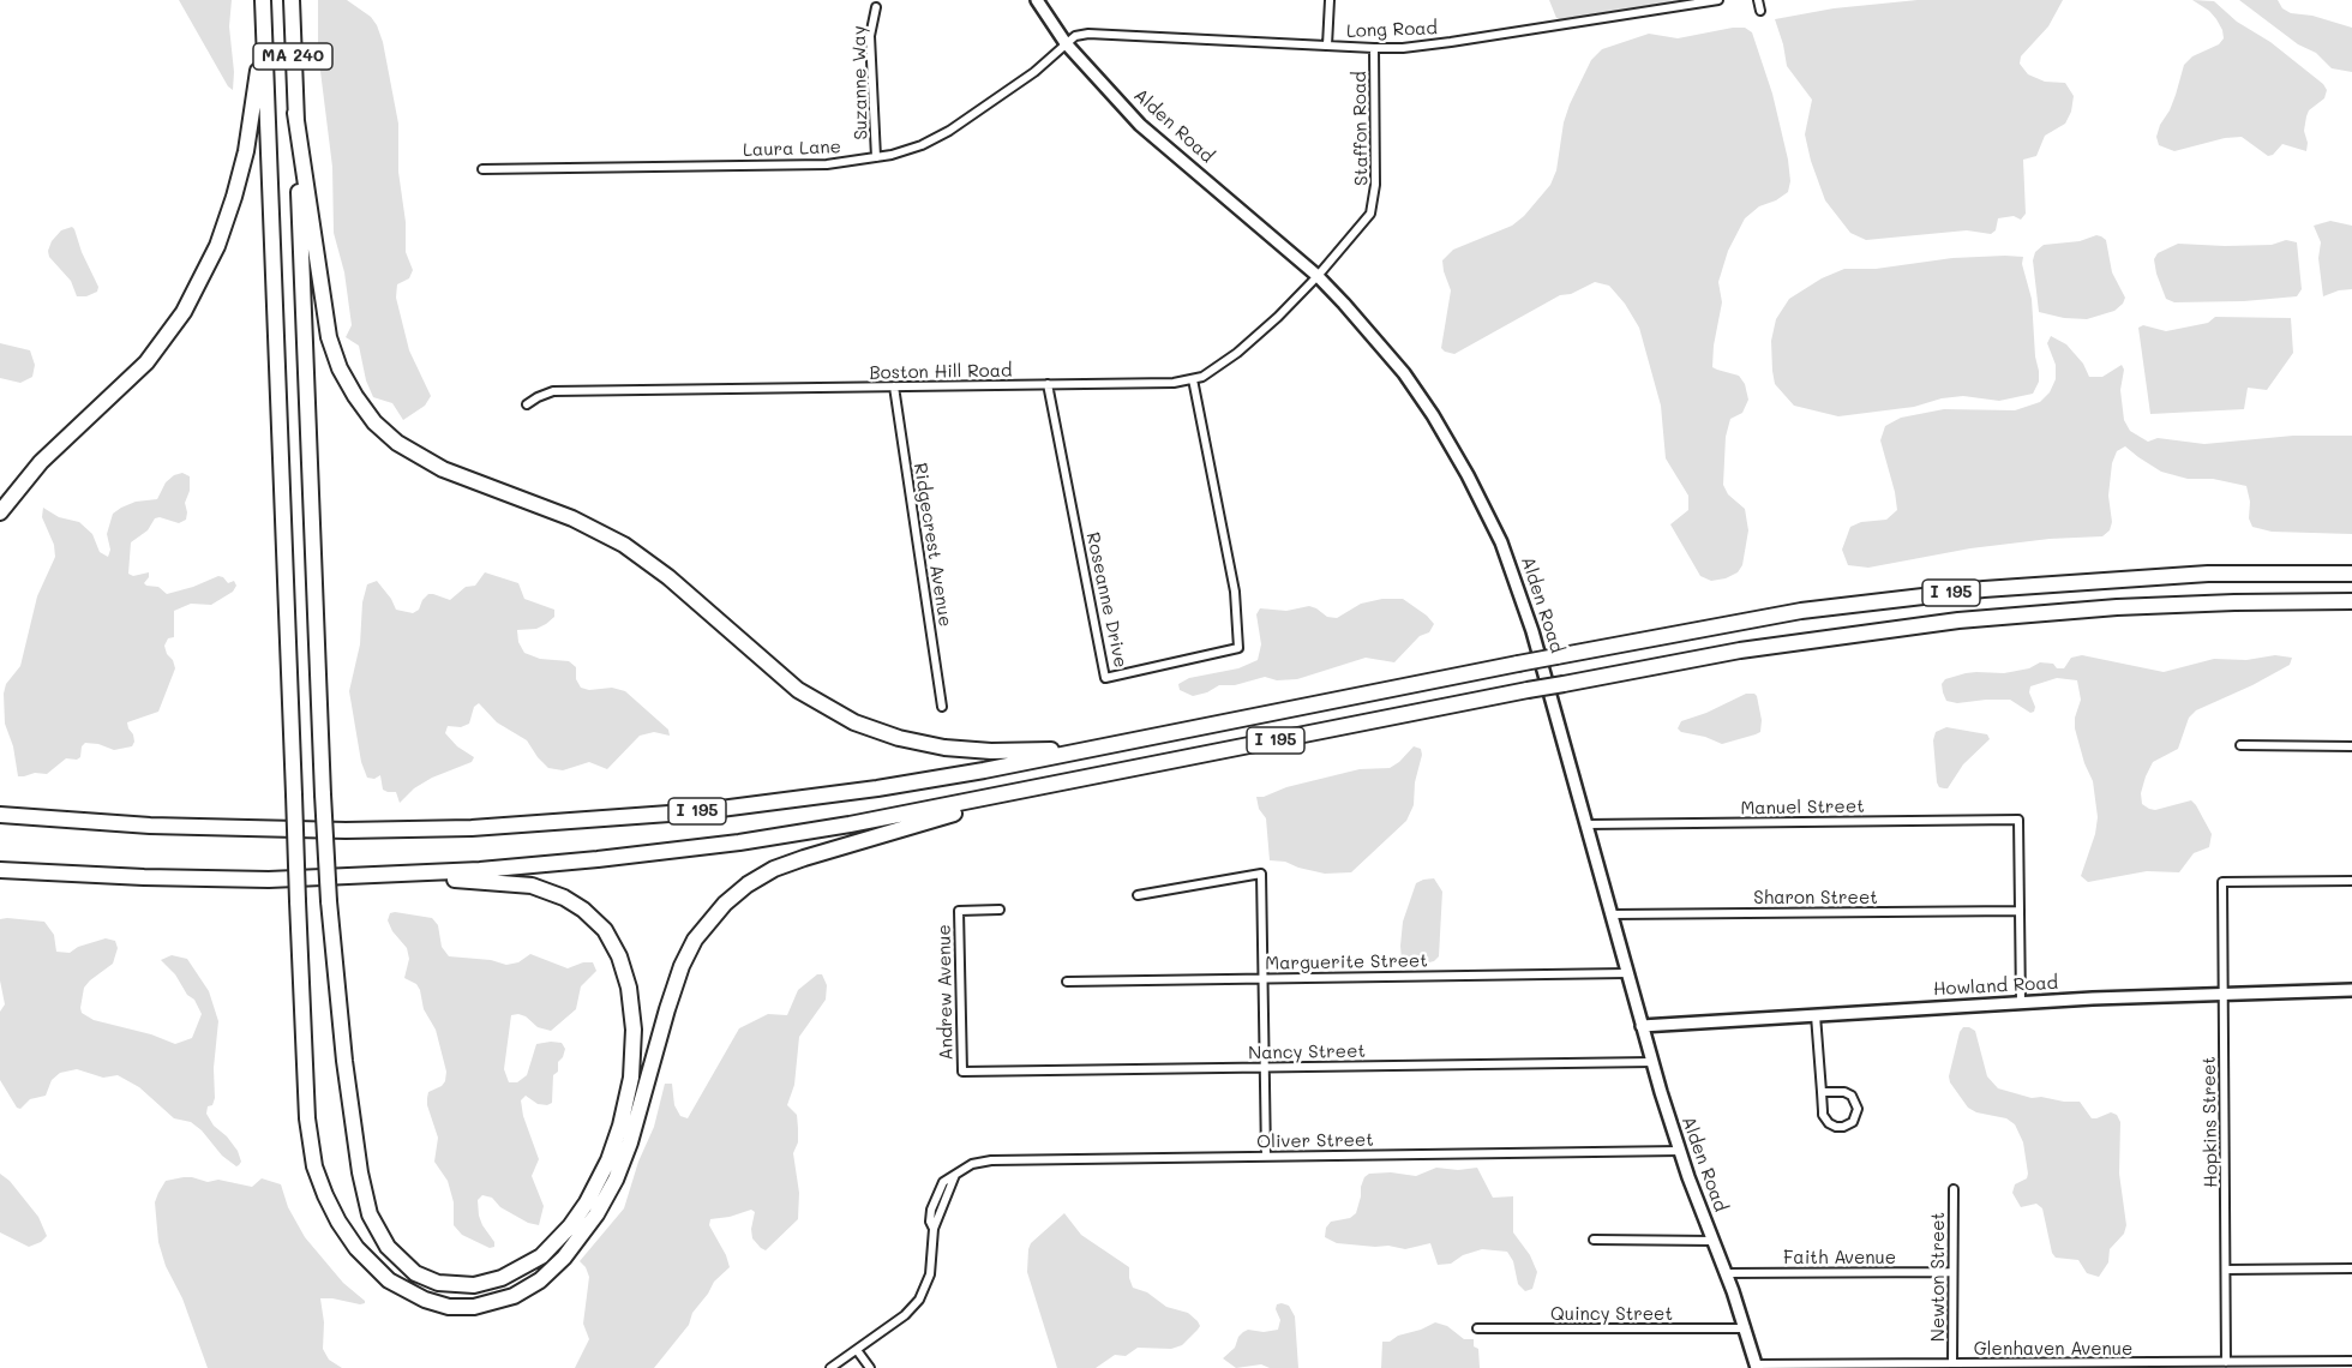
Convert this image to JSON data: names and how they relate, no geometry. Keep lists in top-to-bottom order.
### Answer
{
  "streets": {
    "highway": ["MA 240", "I 195"],
    "main road": ["Alden Road", "Howland Road"],
    "street": [
      "Long Road",
      "Suzanne Way",
      "Staffon Road",
      "Laura Lane",
      "Boston Hill Road",
      "Ridgecrest Avenue",
      "Roseanne Drive",
      "Manuel Street",
      "Sharon Street",
      "Marguerite Street",
      "Andrew Avenue",
      "Nancy Street",
      "Hopkins Street",
      "Oliver Street",
      "Faith Avenue",
      "Newton Street",
      "Quincy Street",
      "Glenhaven Avenue"
    ]
  },
  "crossings": [
    ["Long Road", "Alden Road"],
    ["Long Road", "Staffon Road"],
    ["Long Road", "Laura Lane"],
    ["Suzanne Way", "Laura Lane"],
    ["Alden Road", "Staffon Road"],
    ["Alden Road", "Laura Lane"],
    ["Alden Road", "Boston Hill Road"],
    ["Alden Road", "Manuel Street"],
    ["Alden Road", "Sharon Street"],
    ["Alden Road", "Marguerite Street"],
    ["Alden Road", "Howland Road"],
    ["Alden Road", "Nancy Street"],
    ["Alden Road", "Oliver Street"],
    ["Alden Road", "Faith Avenue"],
    ["Alden Road", "Quincy Street"],
    ["Alden Road", "Glenhaven Avenue"],
    ["Staffon Road", "Boston Hill Road"],
    ["Boston Hill Road", "Ridgecrest Avenue"],
    ["Boston Hill Road", "Roseanne Drive"],
    ["Manuel Street", "Sharon Street"],
    ["Howland Road", "Hopkins Street"],
    ["Andrew Avenue", "Nancy Street"],
    ["Hopkins Street", "Glenhaven Avenue"],
    ["Faith Avenue", "Newton Street"],
    ["Newton Street", "Glenhaven Avenue"]
  ]
}
